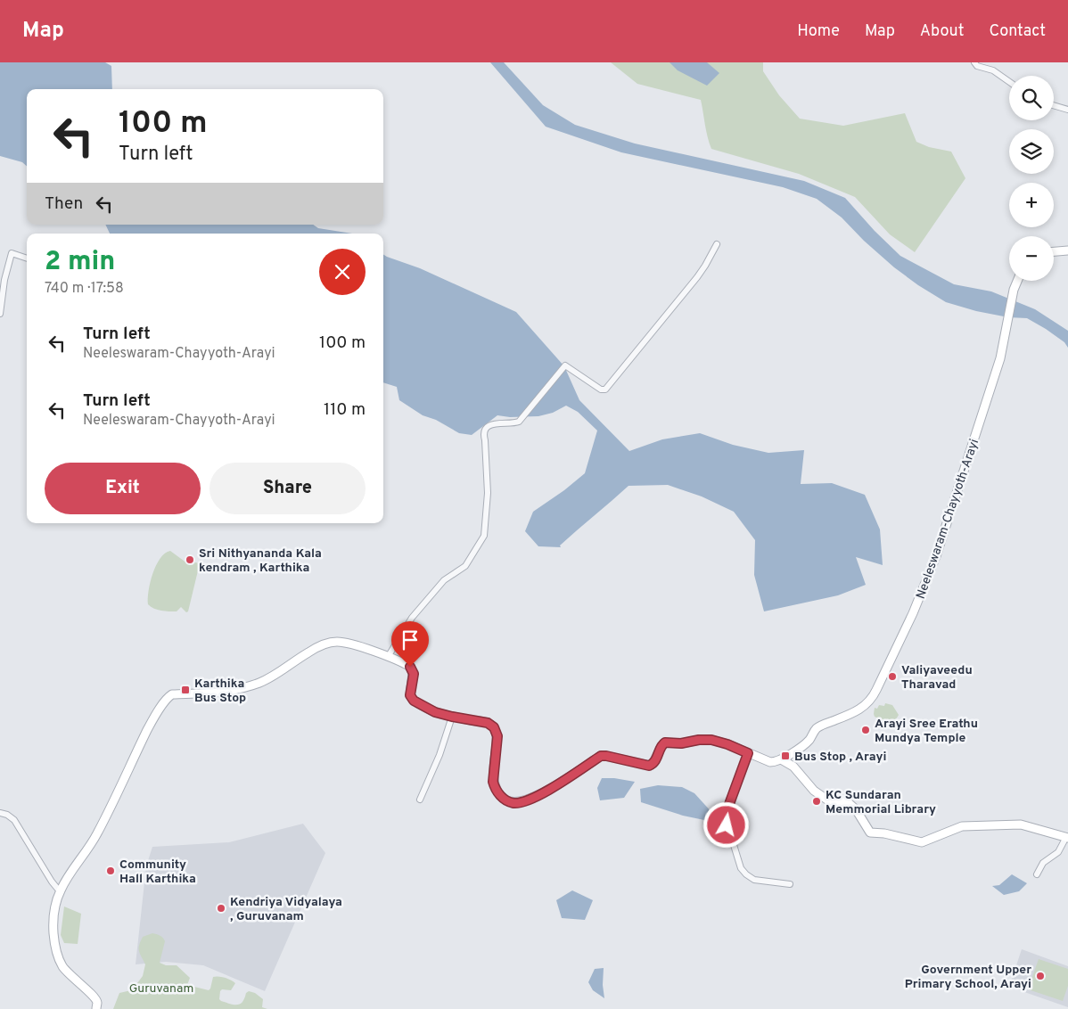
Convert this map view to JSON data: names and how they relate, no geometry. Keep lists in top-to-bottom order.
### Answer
{
  "streets": {
    "main road": ["Neeleswaram-Chayyoth-Arayi"]
  },
  "parks": ["Guruvanam"],
  "places": {
    "other": [
      "Sri Nithyananda Kala kendram , Karthika",
      "Valiyaveedu Tharavad",
      "Arayi Sree Erathu Mundya Temple",
      "KC Sundaran Memmorial Library",
      "Community Hall Karthika",
      "Kendriya Vidyalaya , Guruvanam",
      "Government Upper Primary School, Arayi"
    ],
    "transit": ["Karthika Bus Stop", "Bus Stop , Arayi"]
  },
  "page": {
    "header": "Map",
    "nav": [
      "Home",
      "Map",
      "About",
      "Contact"
    ],
    "map_buttons": ["+", "−"],
    "turn": ["100 m", "Turn left"],
    "then": "Then",
    "heading": ["2 min", "740 m · 17:58"],
    "list": [
      {
        "name": "Turn left",
        "note": "Neeleswaram-Chayyoth-Arayi",
        "value": "100 m"
      },
      {
        "name": "Turn left",
        "note": "Neeleswaram-Chayyoth-Arayi",
        "value": "110 m"
      }
    ],
    "buttons": ["Exit", "Share"]
  }
}
